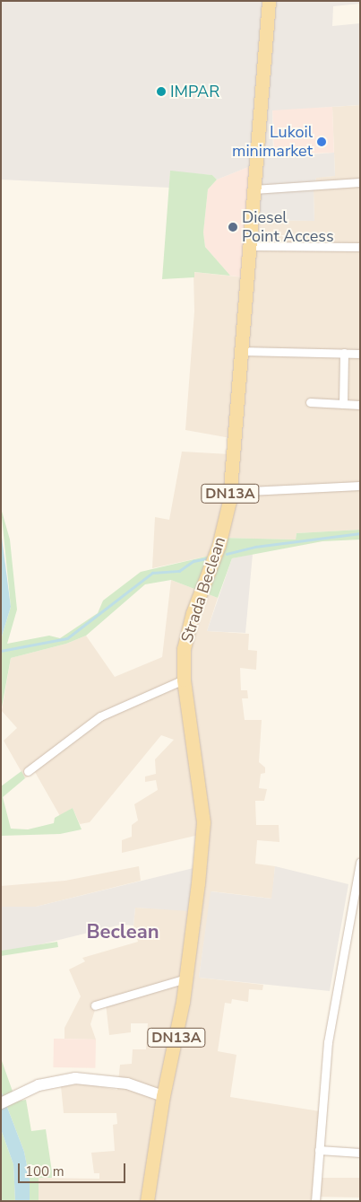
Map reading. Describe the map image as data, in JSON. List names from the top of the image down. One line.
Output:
{"streets":{"main road":["DN13A","Strada Beclean"]},"districts":["Beclean"],"places":["IMPAR","Lukoil minimarket","Diesel Point Access"],"scale_bar":"100 m"}
